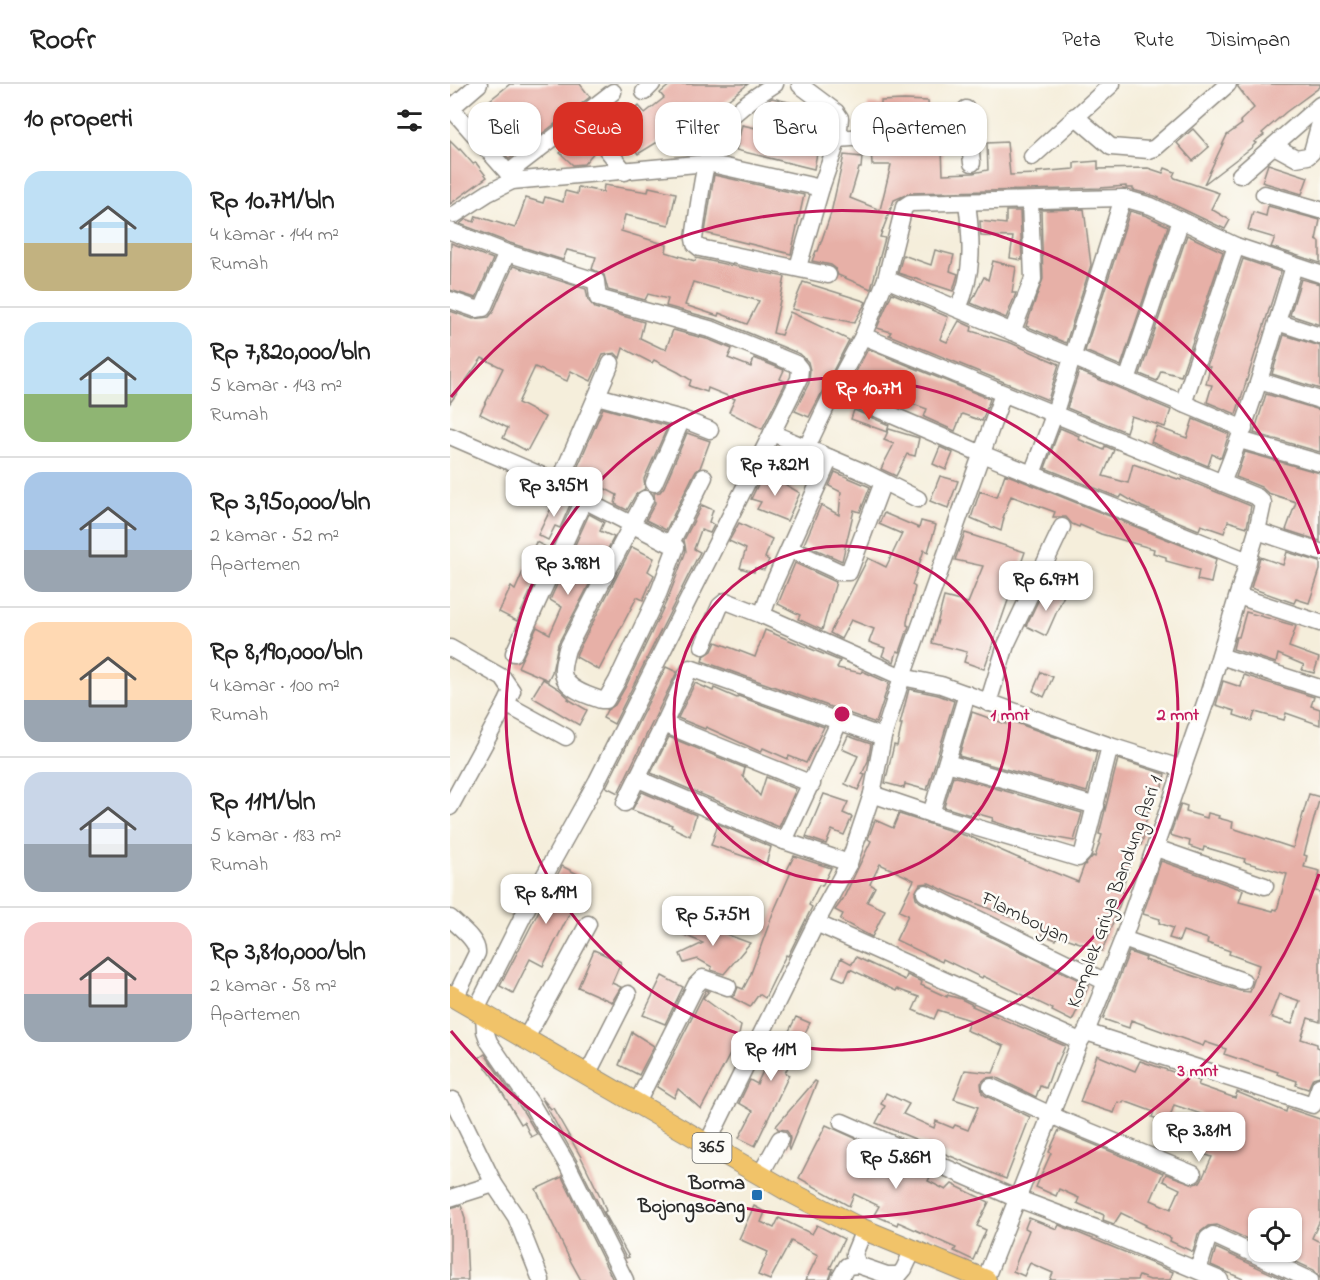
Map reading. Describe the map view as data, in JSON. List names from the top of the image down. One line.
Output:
{"streets":{"main road":["365"],"street":["Komplek Griya Bandung Asri 1","Flamboyan"]},"crossings":[["Komplek Griya Bandung Asri 1","Flamboyan"],["Komplek Griya Bandung Asri 1","365"]],"places":{"transit":["Borma Bojongsoang"]},"page":{"header":"Roofr","nav":["Peta","Rute","Disimpan"],"heading":"10 properti","chip":["Beli","Sewa","Filter","Baru","Apartemen"],"list":[{"name":"Rp 10.7M/bln","note":"4 kamar · 144 m² · Rumah"},{"name":"Rp 7,820,000/bln","note":"5 kamar · 143 m² · Rumah"},{"name":"Rp 3,950,000/bln","note":"2 kamar · 52 m² · Apartemen"},{"name":"Rp 8,190,000/bln","note":"4 kamar · 100 m² · Rumah"},{"name":"Rp 11M/bln","note":"5 kamar · 183 m² · Rumah"},{"name":"Rp 3,810,000/bln","note":"2 kamar · 58 m² · Apartemen"}],"price":["Rp 10.7M","Rp 7.82M","Rp 3.95M","Rp 3.98M","Rp 6.97M","Rp 8.19M","Rp 5.75M","Rp 11M","Rp 3.81M","Rp 5.86M"]},"rings":["1 mnt","2 mnt","3 mnt"]}
